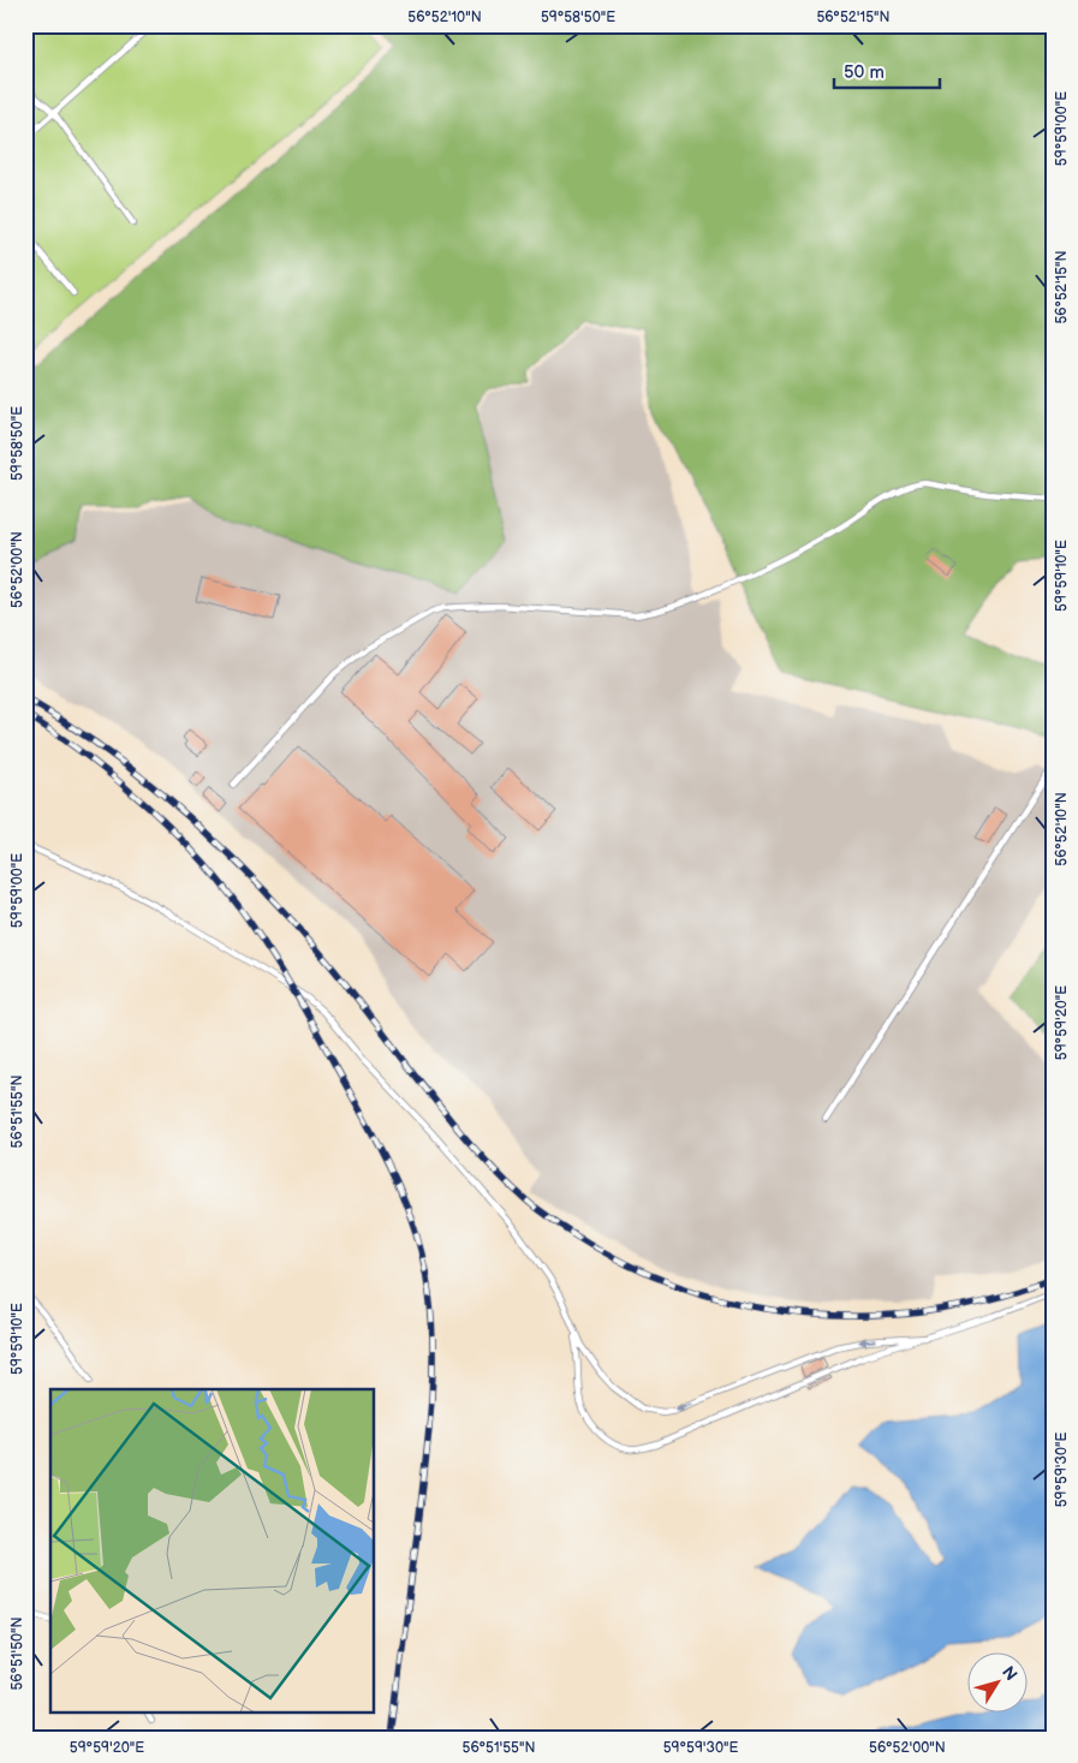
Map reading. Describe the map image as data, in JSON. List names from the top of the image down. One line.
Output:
{"scale_bar":"50 m","north":"top right","coordinates":["56°52'10\"N","59°58'50\"E","56°52'15\"N","59°59'00\"E","56°52'00\"N","59°59'10\"E","59°59'20\"E","56°51'55\"N","59°59'30\"E","56°51'50\"N"]}
